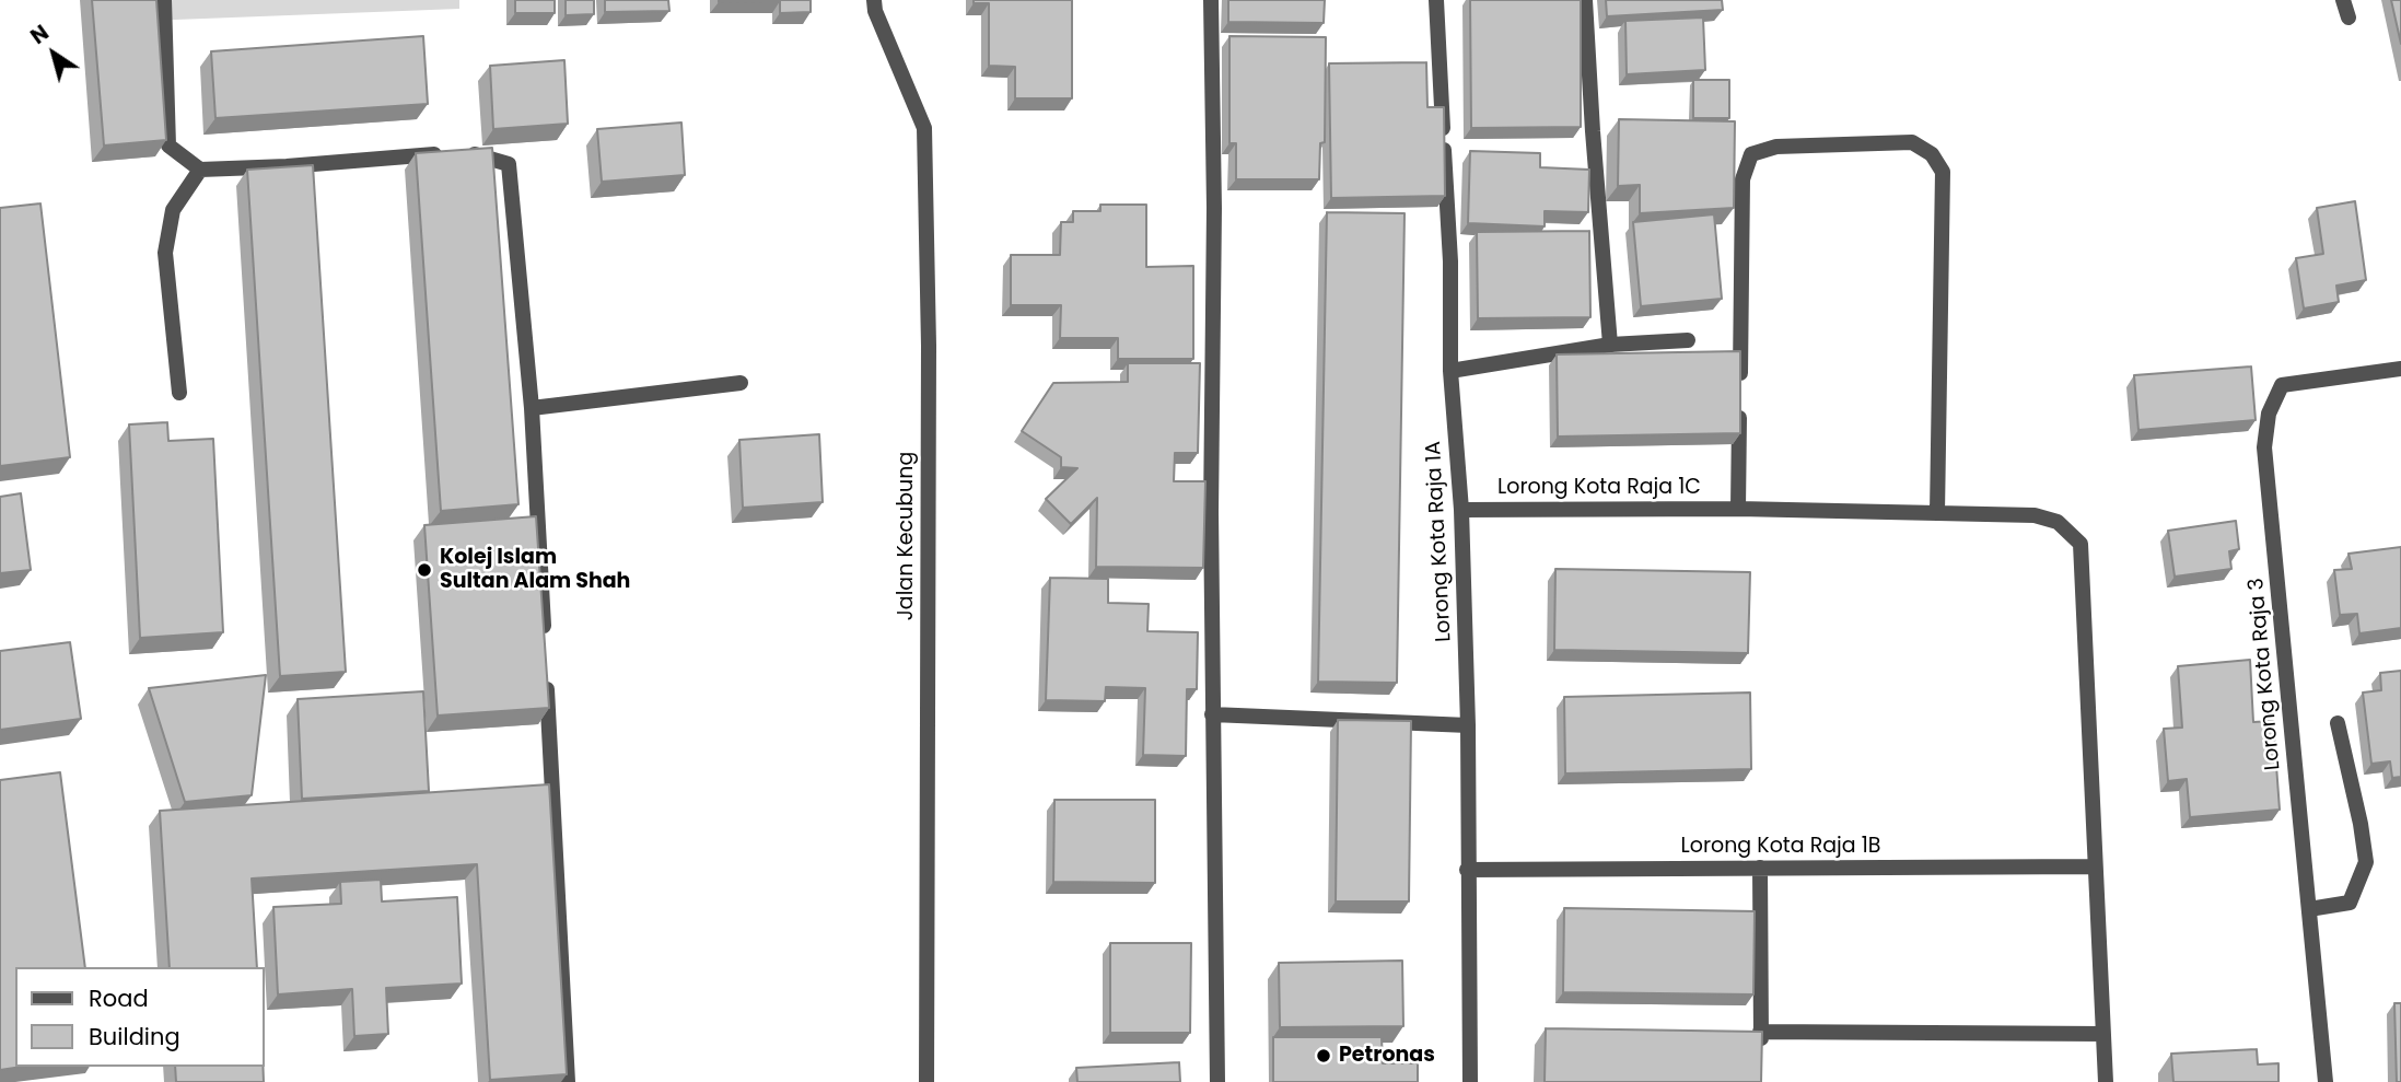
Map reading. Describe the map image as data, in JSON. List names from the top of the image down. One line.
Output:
{"streets":{"street":["Lorong Kota Raja 1C","Jalan Kecubung","Lorong Kota Raja 1A","Lorong Kota Raja 3","Lorong Kota Raja 1B"]},"crossings":[["Lorong Kota Raja 1C","Lorong Kota Raja 1A"],["Lorong Kota Raja 1C","Lorong Kota Raja 1B"],["Lorong Kota Raja 1A","Lorong Kota Raja 1B"]],"places":["Kolej Islam Sultan Alam Shah","Petronas"],"legend":["Road","Building"],"north":"top left"}
